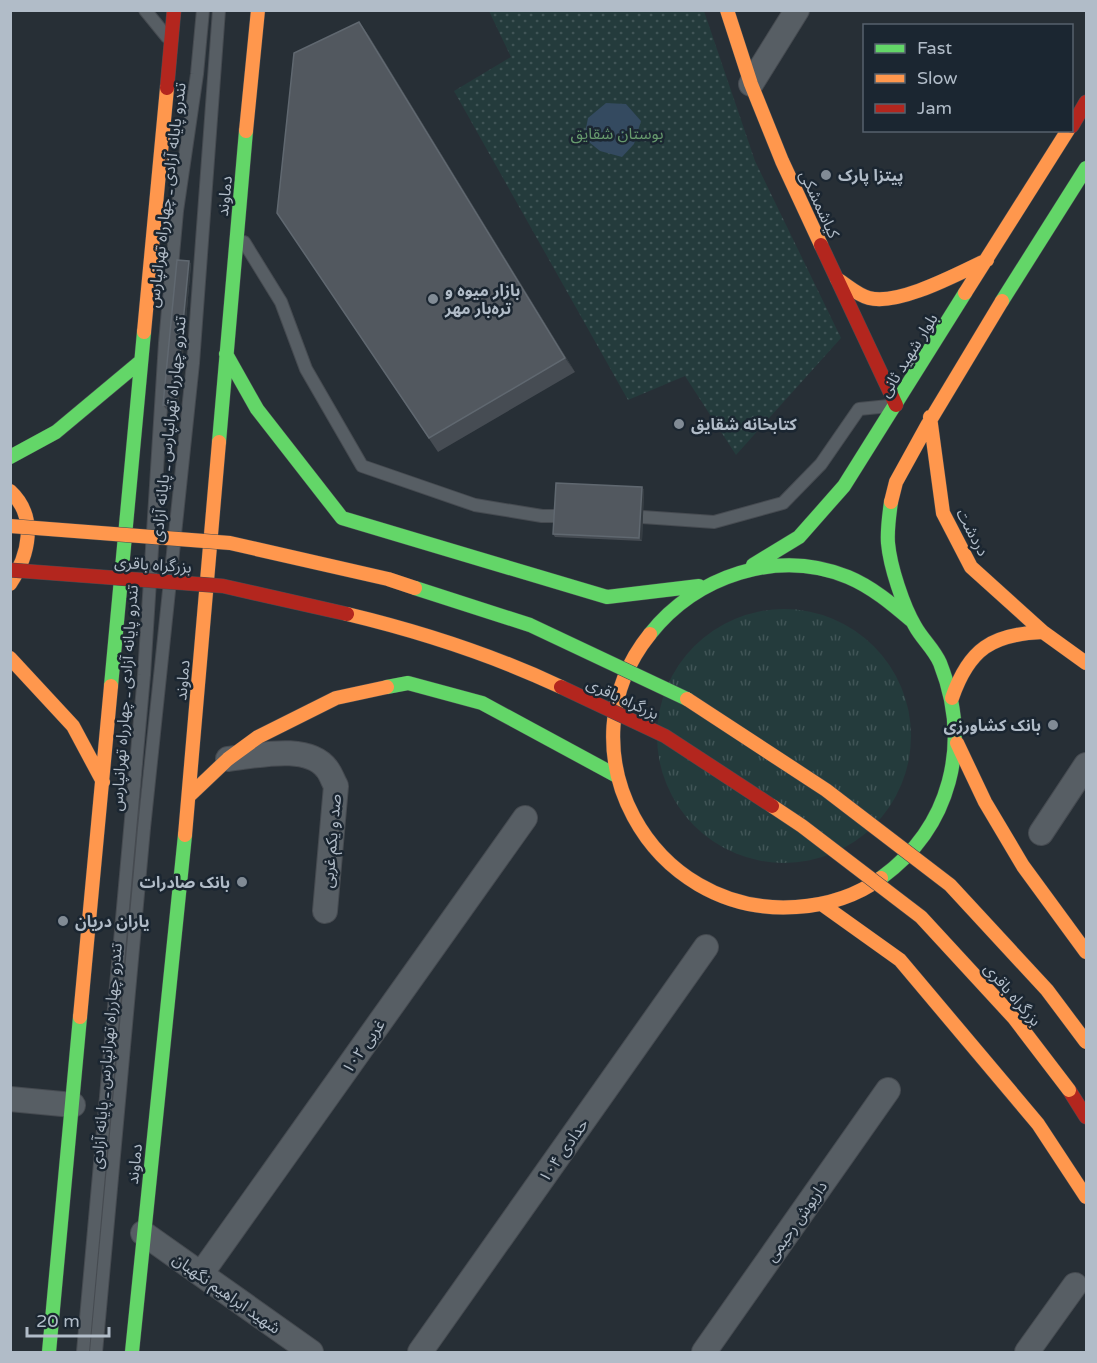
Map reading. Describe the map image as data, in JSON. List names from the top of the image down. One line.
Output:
{"streets":{"main road":["دماوند","کیاشمشکی","بلوار شهید ثانی","دردشت","بزرگراه باقری"],"street":["صد و یکم غربی","۱۰۲ غربی","حدادی ۱۰۴","داریوش رحیمی","شهید ابراهیم نگهبان"],"lane":["تندرو پایانه آزادی ـ چهارراه تهرانپارس","تندرو چهارراه تهرانپارس ـ پایانه آزادی"]},"crossings":[["دماوند","شهید ابراهیم نگهبان"],["کیاشمشکی","بلوار شهید ثانی"],["۱۰۲ غربی","شهید ابراهیم نگهبان"]],"parks":["بوستان شقایق"],"places":["پیتزا پارک","بازار میوه و تره‌بار مهر","کتابخانه شقایق","بانک کشاورزی","بانک صادرات","یاران دریان"],"legend":["Fast","Slow","Jam"],"scale_bar":"20 m"}
